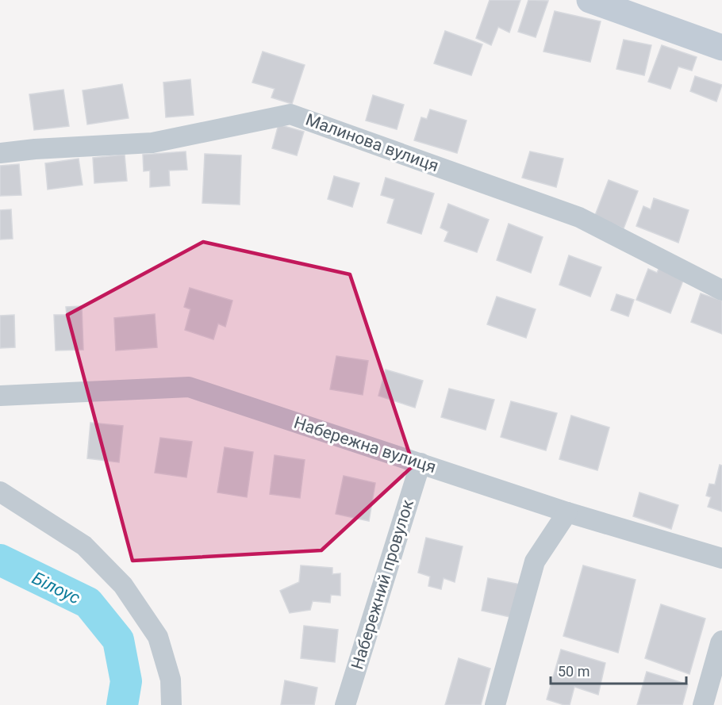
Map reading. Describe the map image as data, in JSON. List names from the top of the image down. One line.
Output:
{"streets":{"street":["Малинова вулиця","Набережна вулиця","Набережний провулок"]},"crossings":[["Набережна вулиця","Набережний провулок"]],"water":["Білоус"],"scale_bar":"50 m"}
